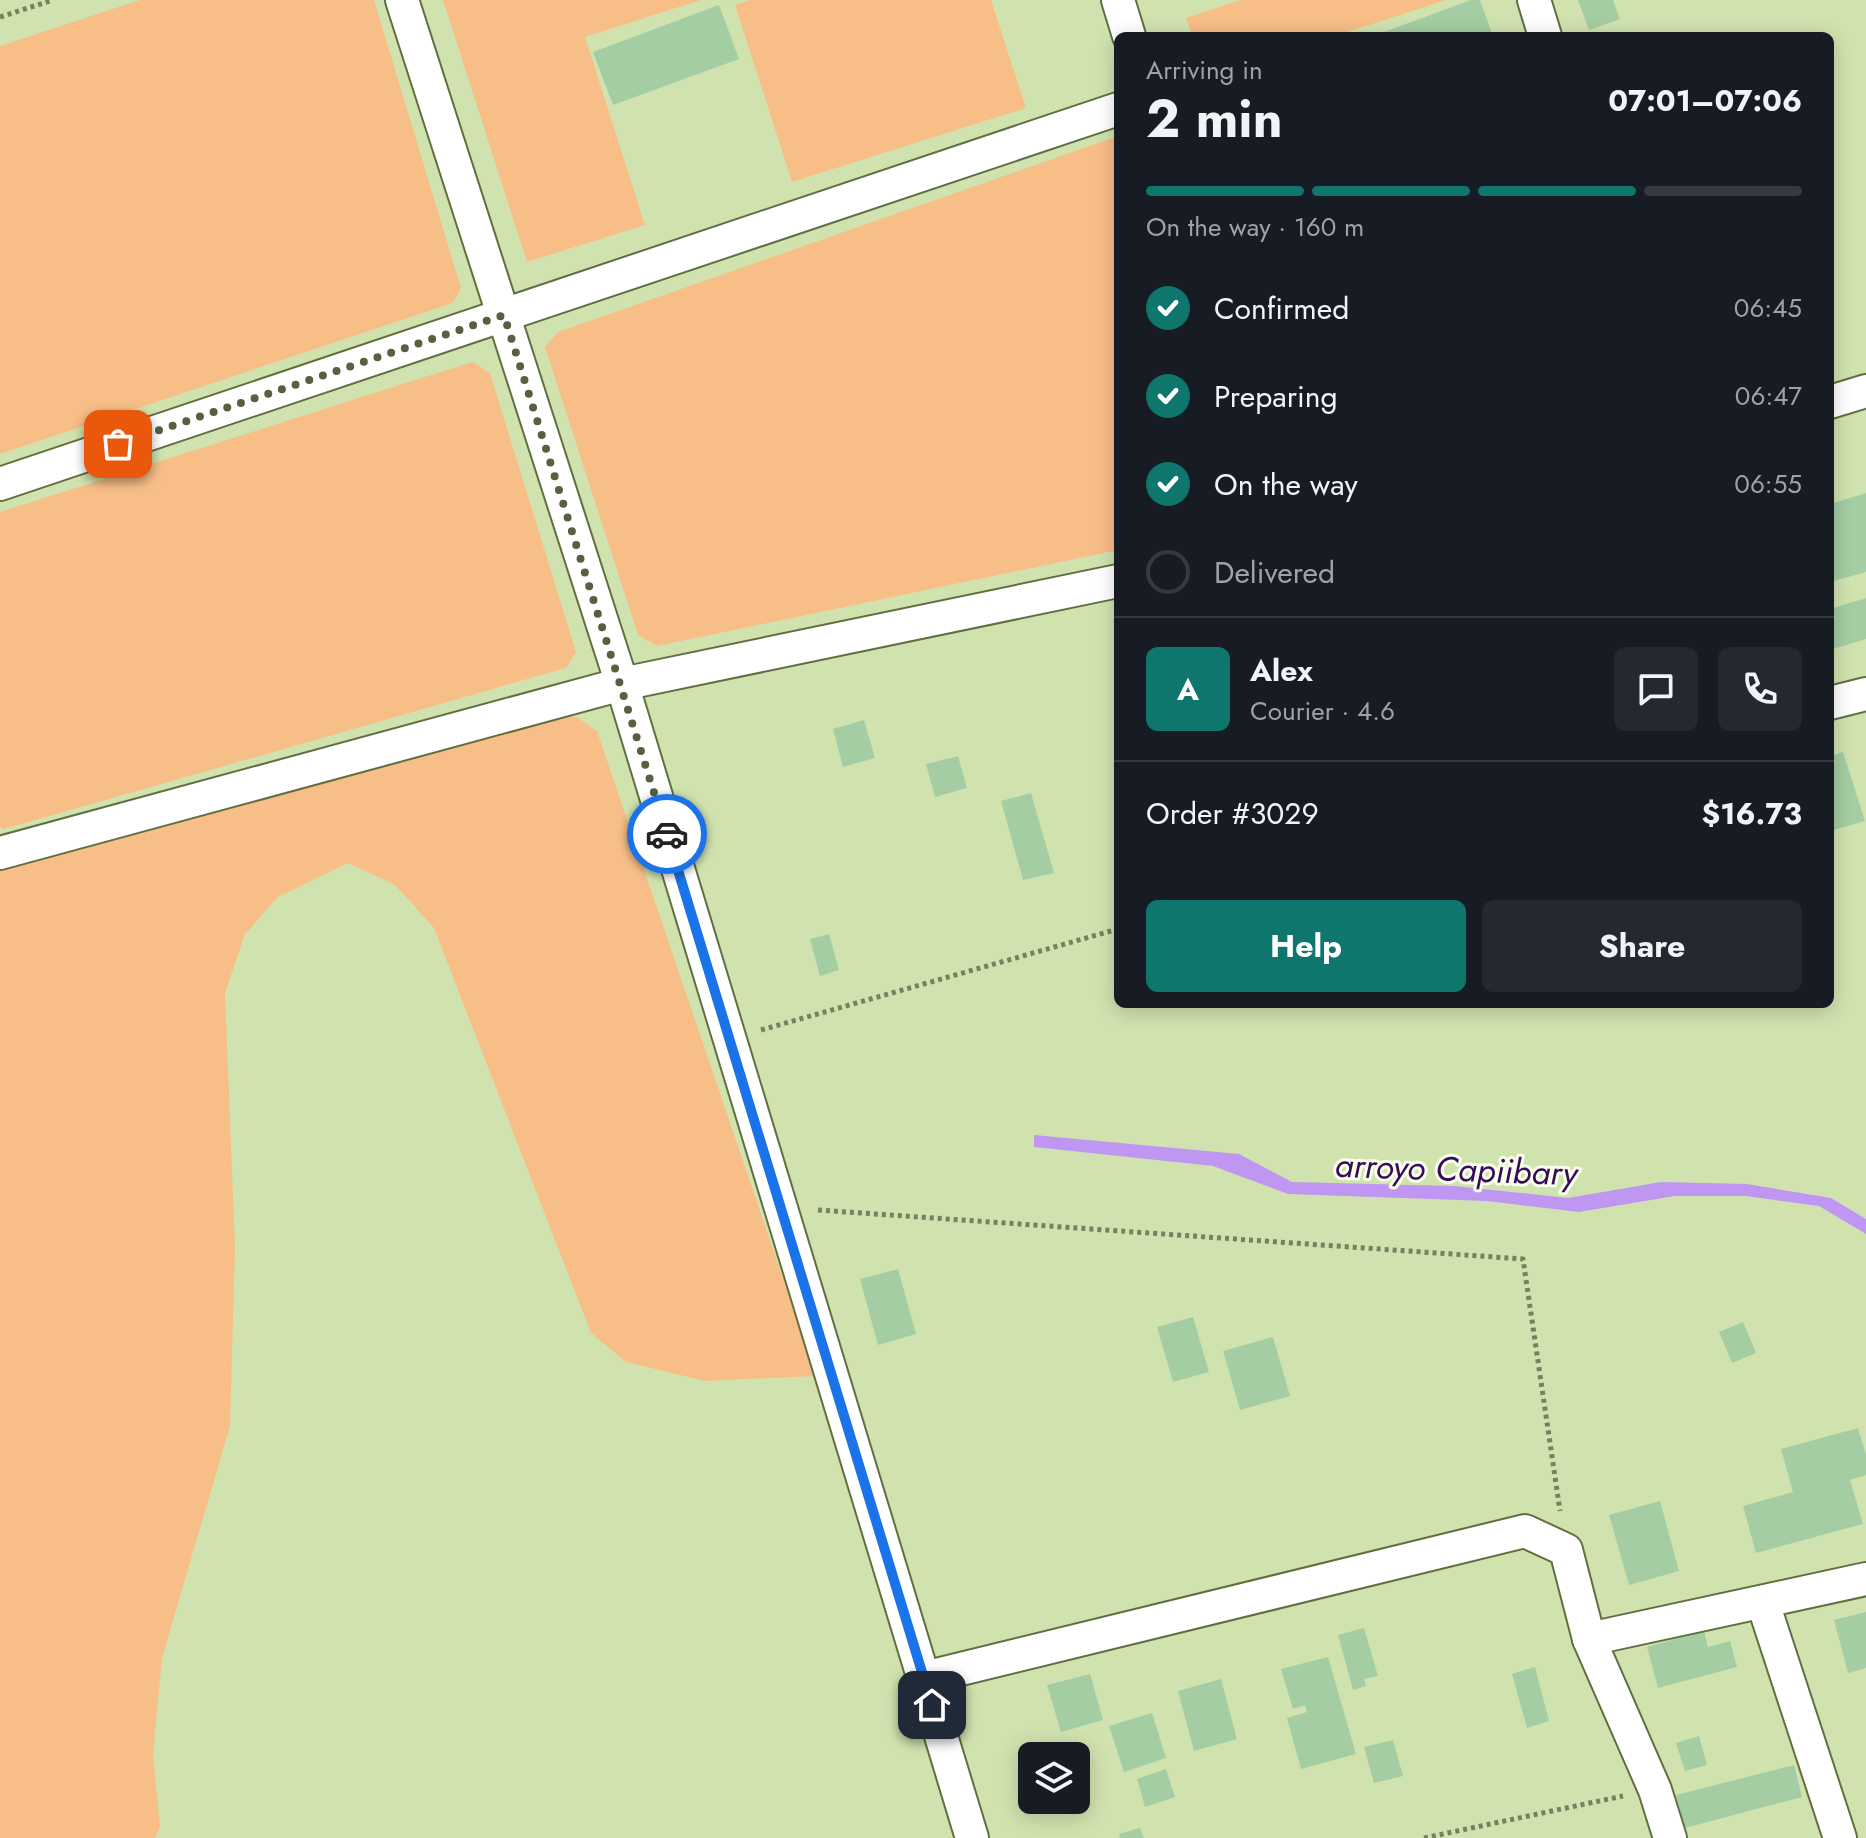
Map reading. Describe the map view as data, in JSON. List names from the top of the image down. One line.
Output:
{"water":["arroyo Capiibary"],"page":{"heading":["2 min","Arriving in","07:01–07:06"],"panel":["Alex","Courier · 4.6","Order #3029","$16.73"],"bar":"On the way · 160 m","list":[["Confirmed","06:45"],["Preparing","06:47"],["On the way","06:55"],"Delivered"],"round":"A","buttons":["Help","Share"]}}
